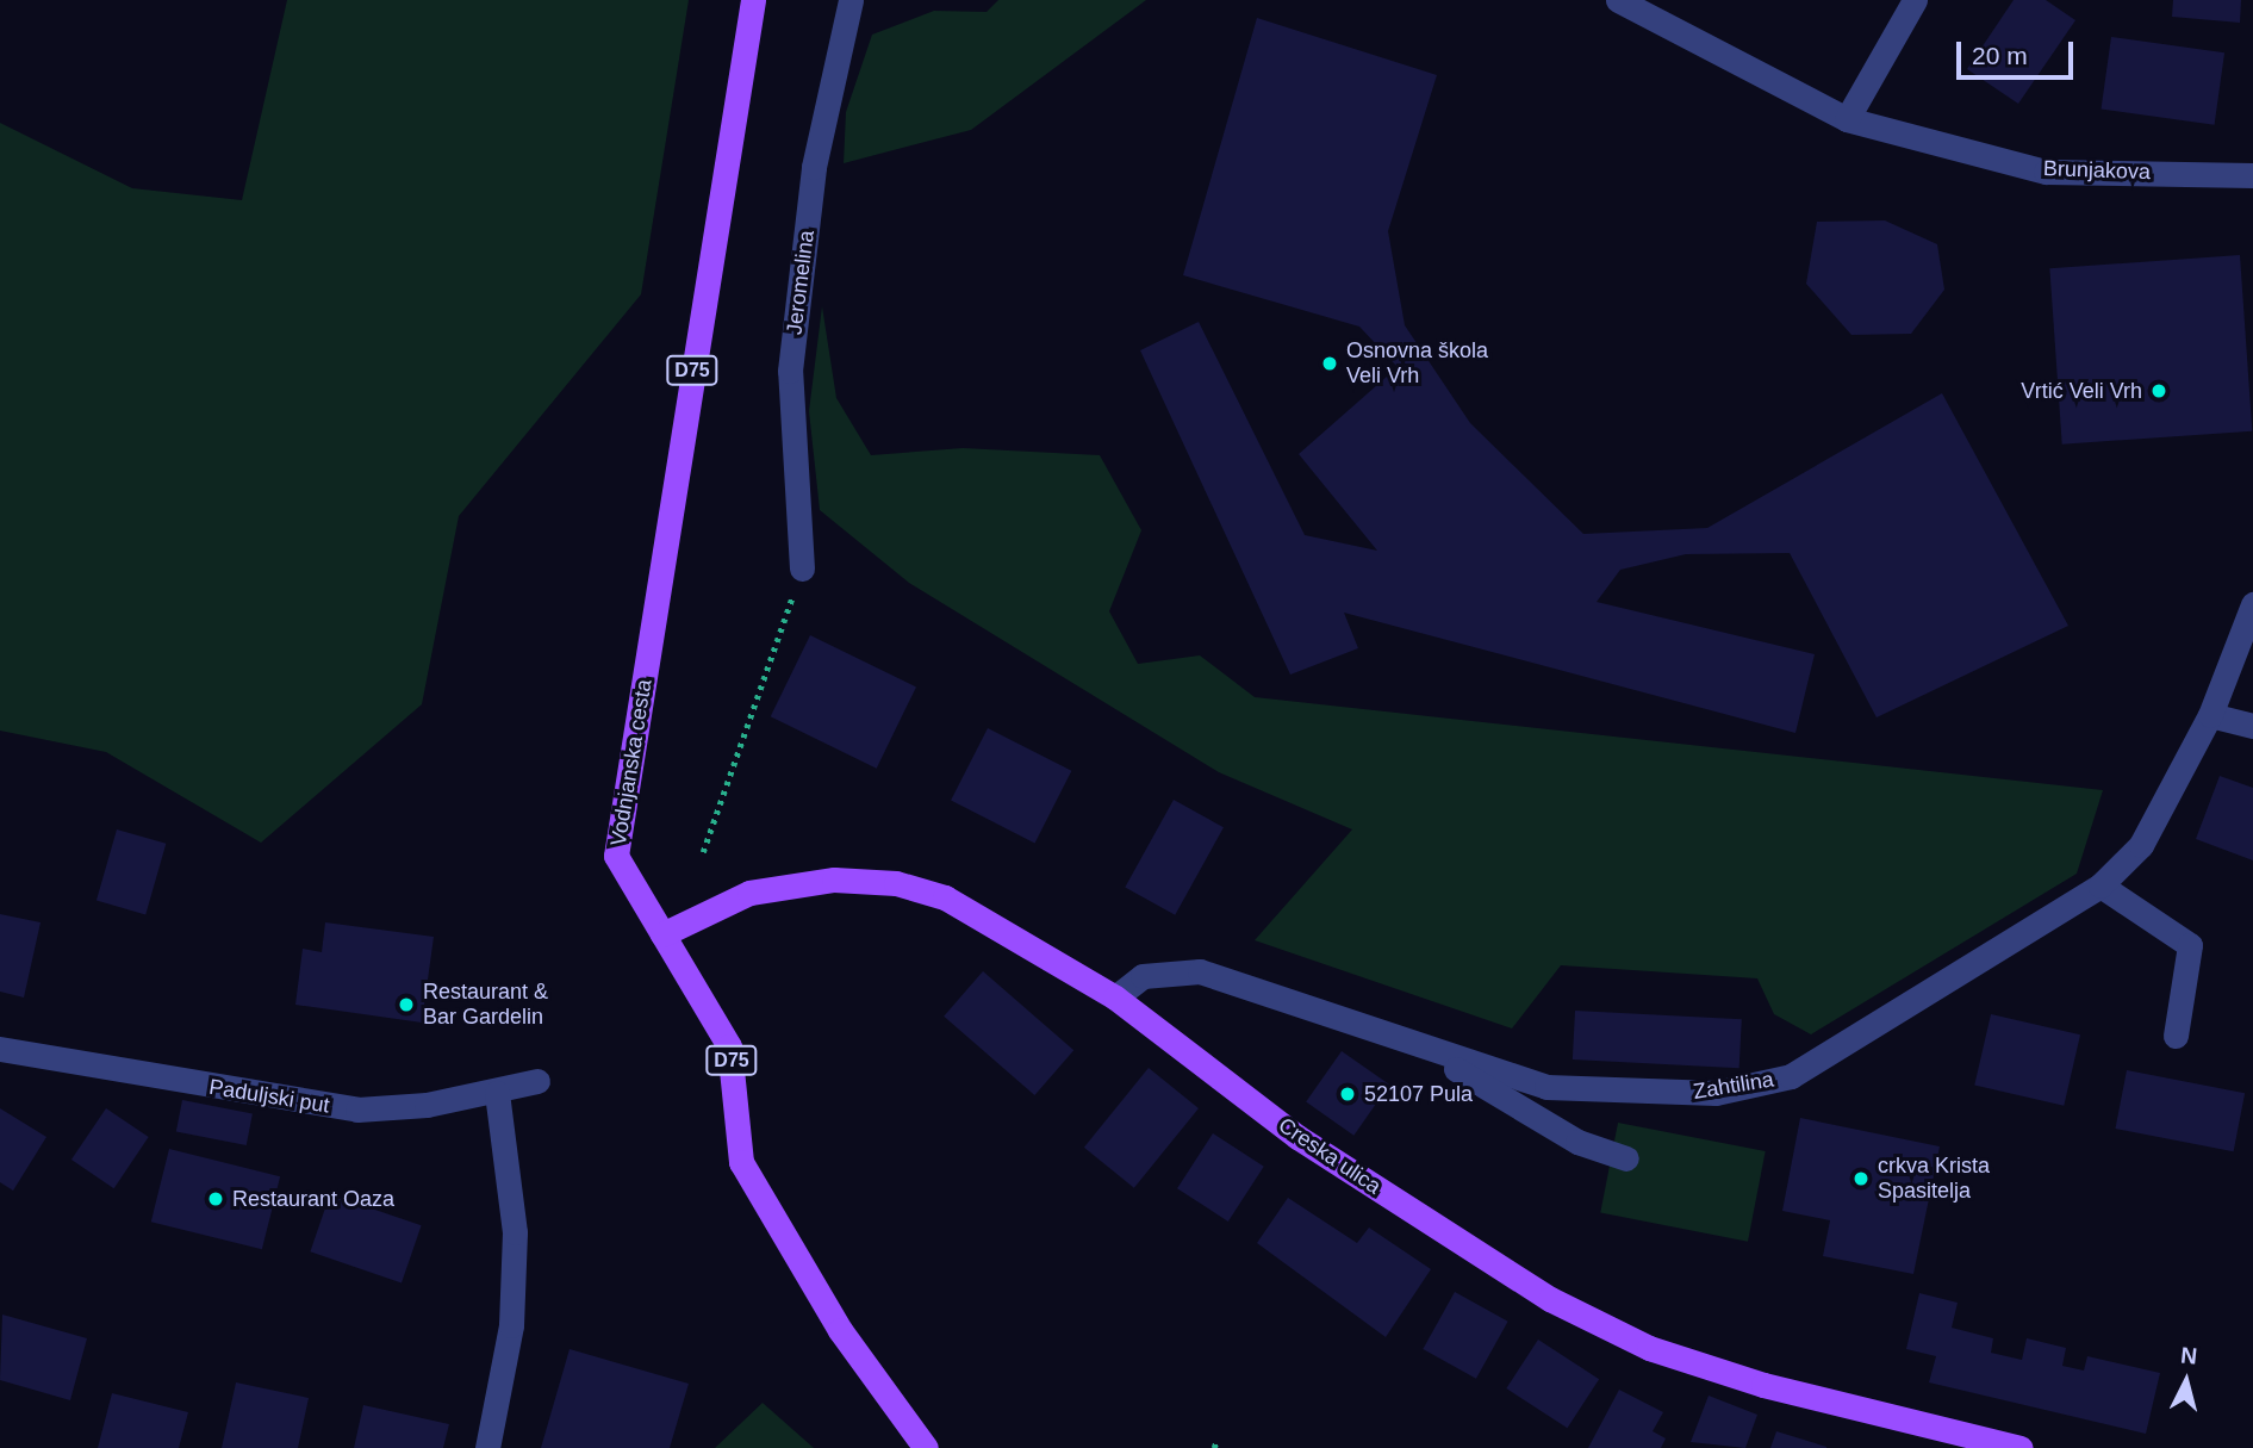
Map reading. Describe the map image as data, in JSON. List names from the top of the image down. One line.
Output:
{"streets":{"main road":["D75","Vodnjanska cesta","Creska ulica"],"street":["Brunjakova","Jeromelina","Zahtilina","Paduljski put"]},"crossings":[["Vodnjanska cesta","Creska ulica"],["Zahtilina","Creska ulica"]],"places":["Osnovna škola Veli Vrh","Vrtić Veli Vrh","Restaurant & Bar Gardelin","52107 Pula","crkva Krista Spasitelja","Restaurant Oaza"],"scale_bar":"20 m","north":"top"}
